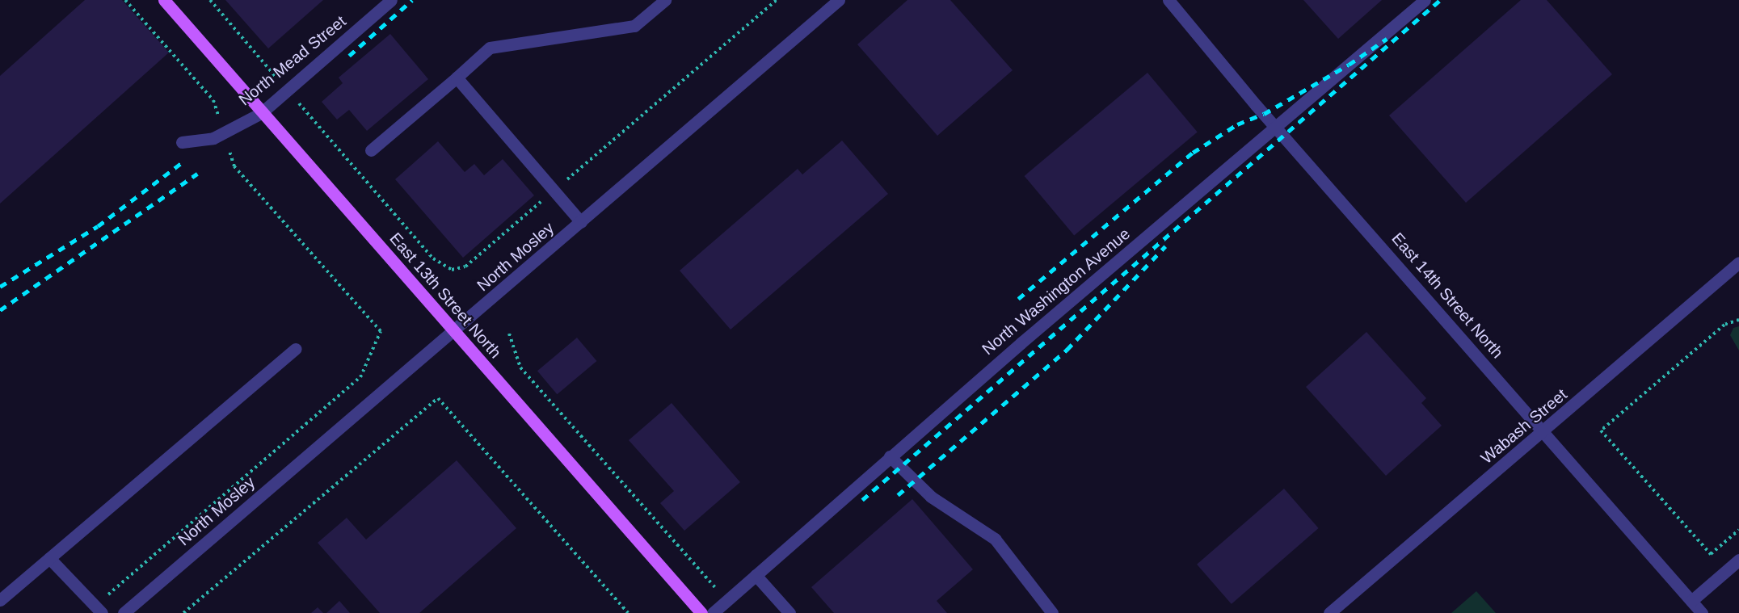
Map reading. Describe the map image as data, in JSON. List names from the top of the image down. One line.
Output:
{"streets":{"main road":["East 13th Street North"],"street":["North Mead Street","North Mosley","North Washington Avenue","East 14th Street North","Wabash Street"]},"crossings":[["North Mead Street","East 13th Street North"],["North Mosley","East 13th Street North"],["North Washington Avenue","East 14th Street North"],["East 14th Street North","Wabash Street"]]}
